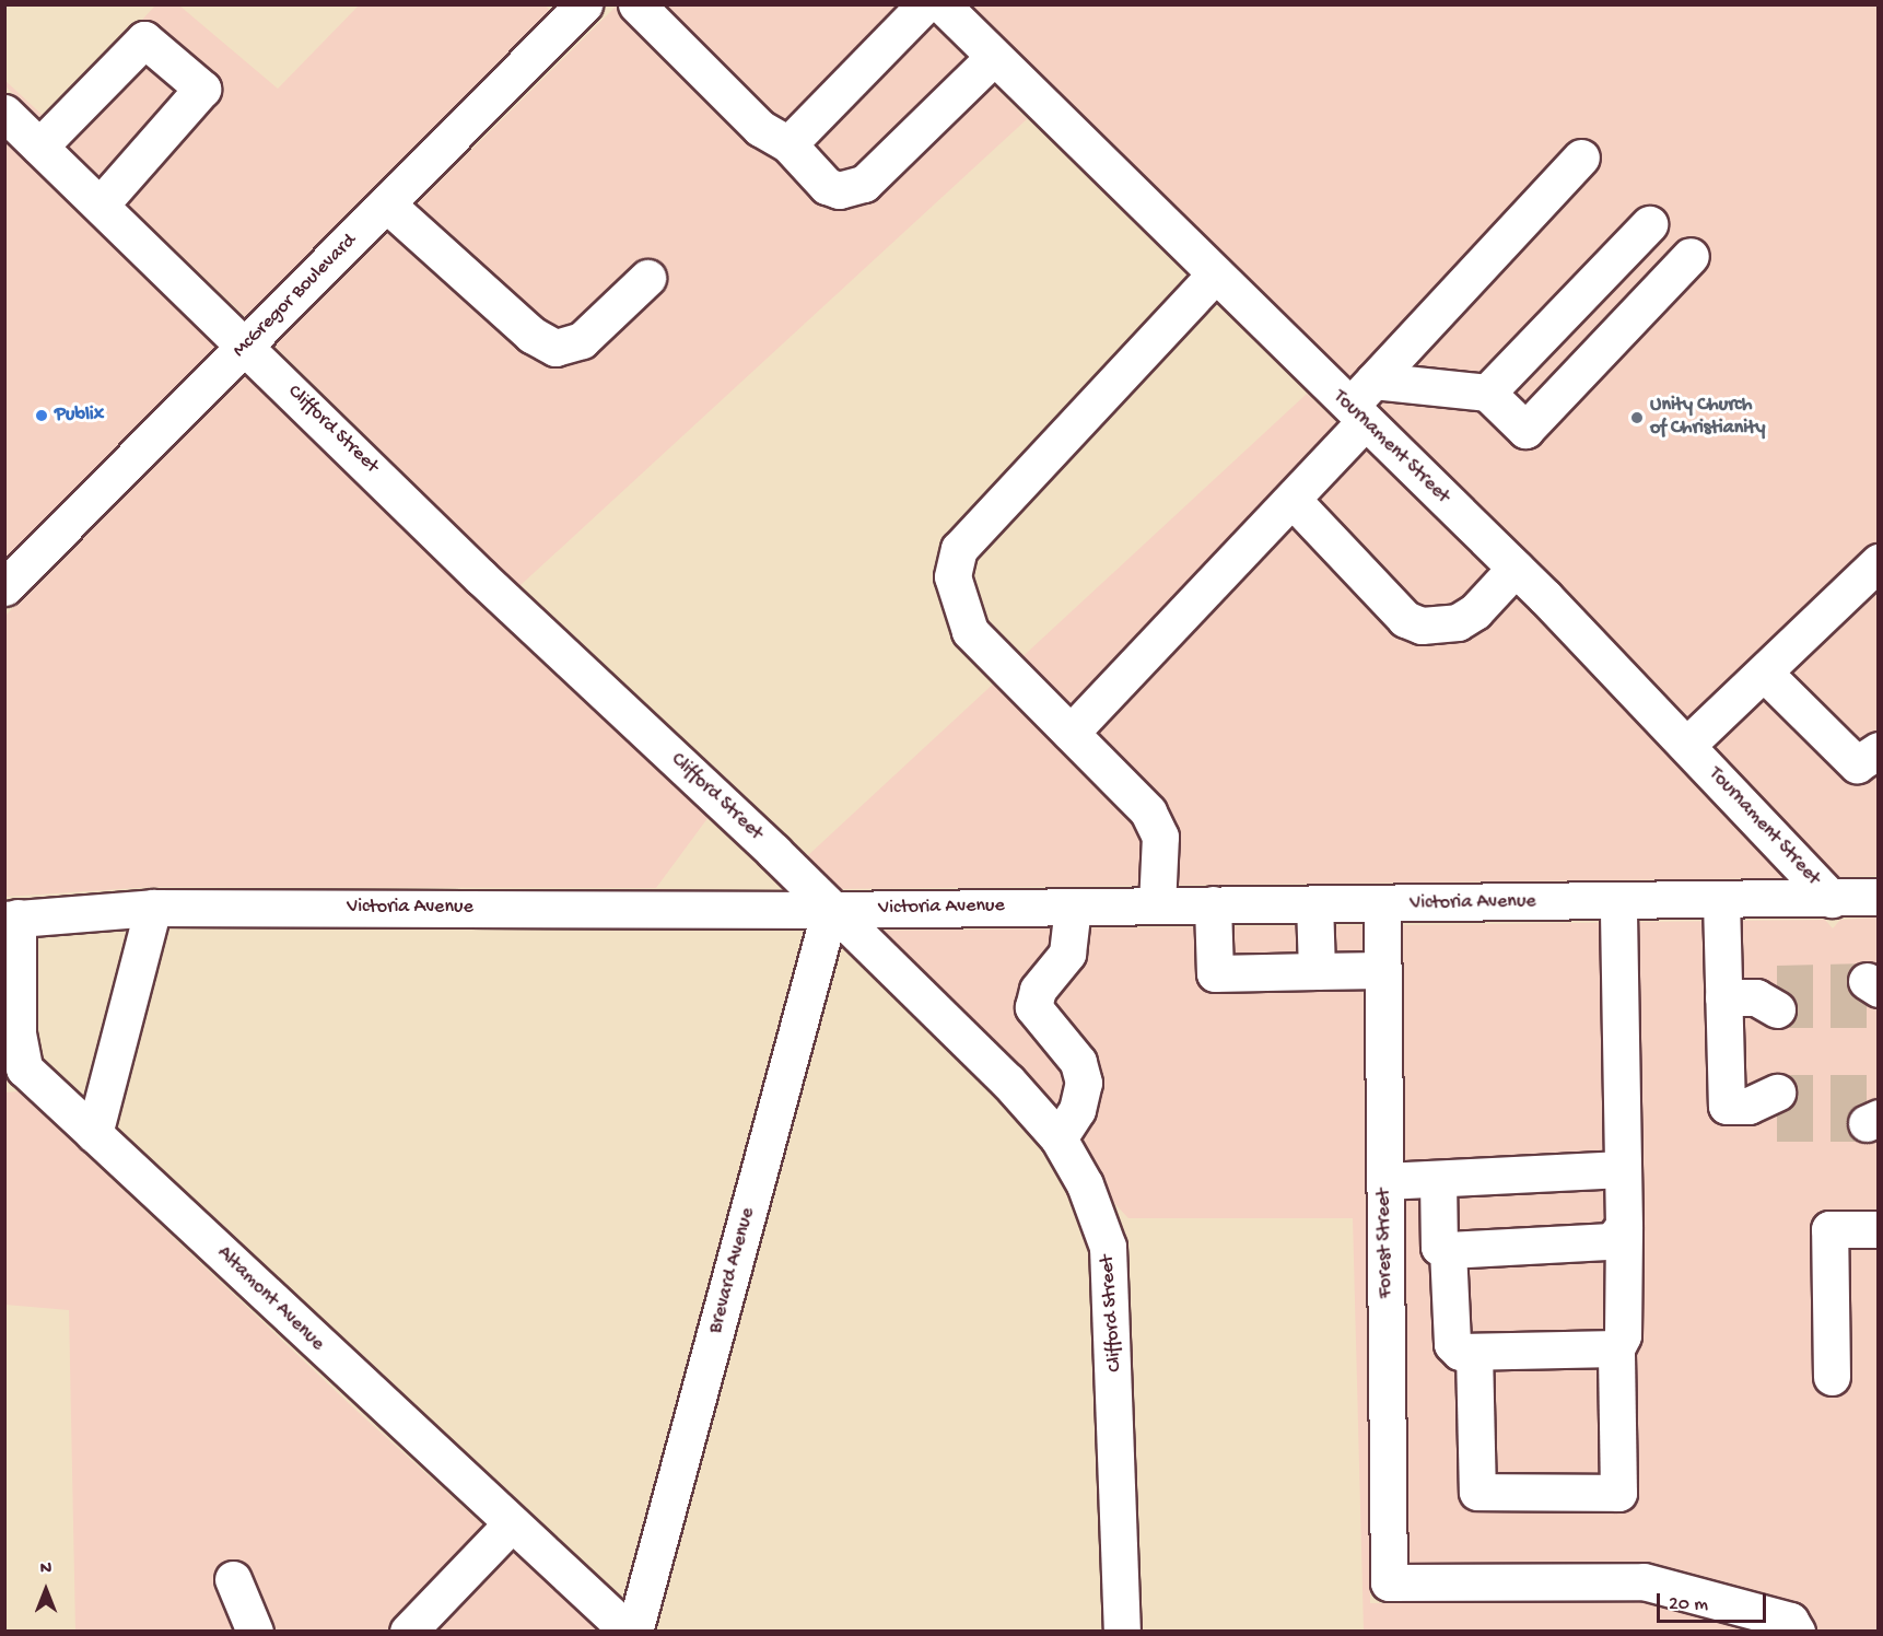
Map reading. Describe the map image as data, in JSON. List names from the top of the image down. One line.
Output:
{"streets":{"street":["McGregor Boulevard","Clifford Street","Tournament Street","Victoria Avenue","Forest Street","Brevard Avenue","Altamont Avenue"]},"crossings":[["McGregor Boulevard","Clifford Street"],["Clifford Street","Victoria Avenue"],["Clifford Street","Brevard Avenue"],["Tournament Street","Victoria Avenue"],["Victoria Avenue","Forest Street"],["Victoria Avenue","Brevard Avenue"],["Victoria Avenue","Altamont Avenue"]],"places":["Publix","Unity Church of Christianity"],"scale_bar":"20 m","north":"top"}
